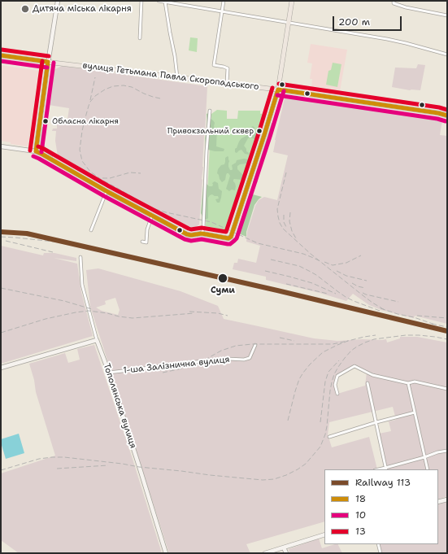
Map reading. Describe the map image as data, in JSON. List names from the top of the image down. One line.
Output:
{"streets":{"main road":["вулиця Гетьмана Павла Скоропадського","Тополянська вулиця"],"street":["1-ша Залізнична вулиця"]},"crossings":[["1-ша Залізнична вулиця","Тополянська вулиця"]],"places":["Дитяча міська лікарня","Обласна лікарня","Привокзальний сквер","Суми"],"lines":["transit line 13","transit line 18","transit line 10","rail line 113"],"legend":["Railway 113","18","10","13"],"scale_bar":"200 m"}
